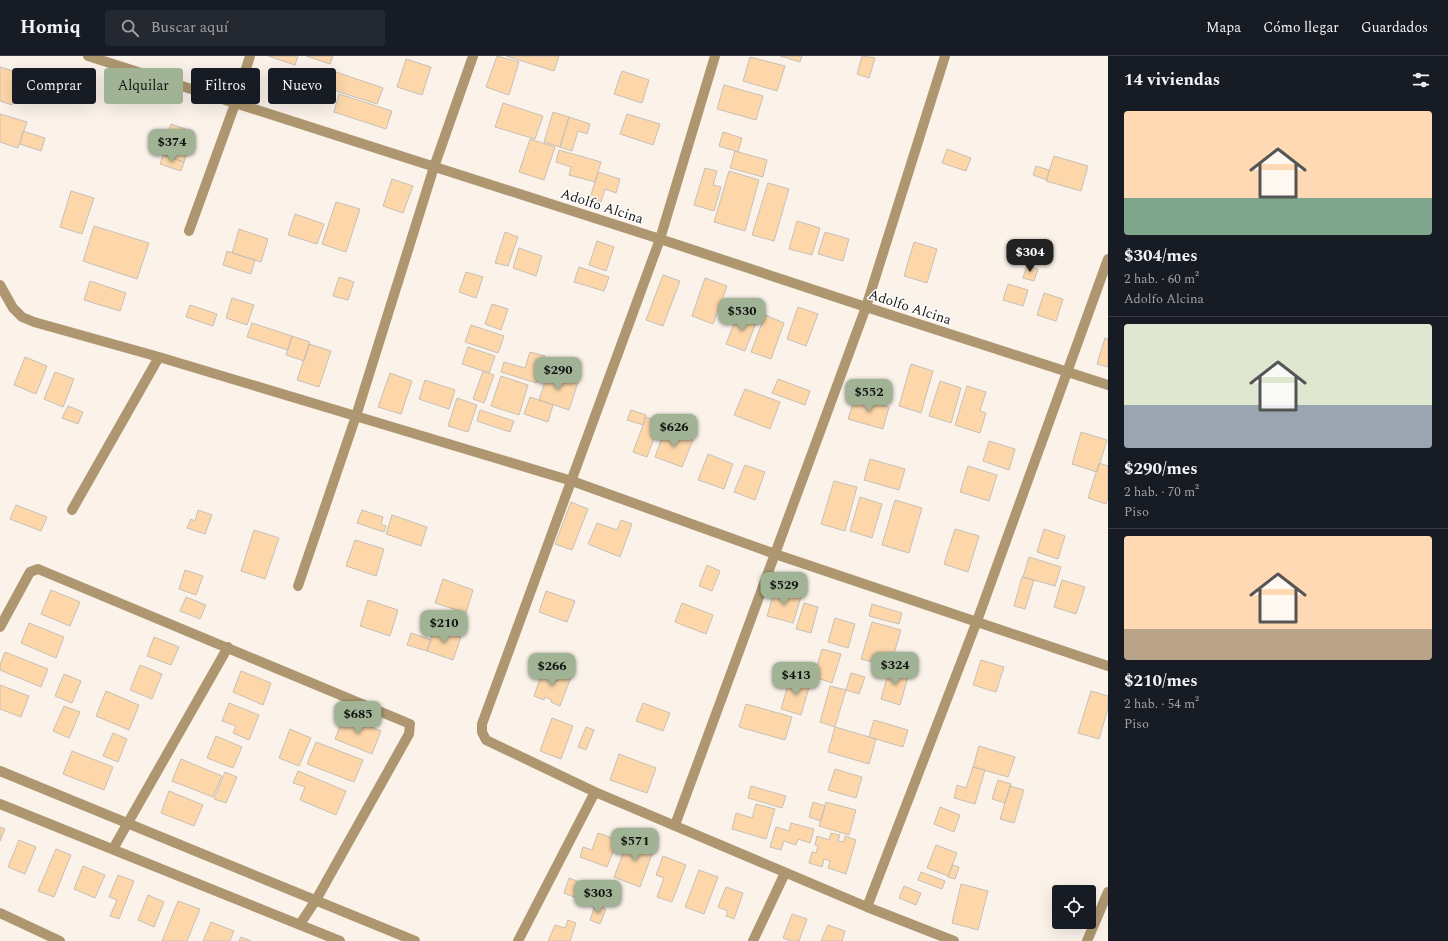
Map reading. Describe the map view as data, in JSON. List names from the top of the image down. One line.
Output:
{"streets":{"street":["Adolfo Alcina"]},"page":{"header":"Homiq","search":"Buscar aquí","nav":["Mapa","Cómo llegar","Guardados"],"heading":"14 viviendas","chip":["Comprar","Alquilar","Filtros","Nuevo"],"list":[{"name":"$304/mes","note":"2 hab. · 60 m² · Adolfo Alcina"},{"name":"$290/mes","note":"2 hab. · 70 m² · Piso"},{"name":"$210/mes","note":"2 hab. · 54 m² · Piso"}],"price":["$374","$304","$530","$290","$552","$626","$529","$210","$324","$266","$413","$685","$571","$303"]}}
